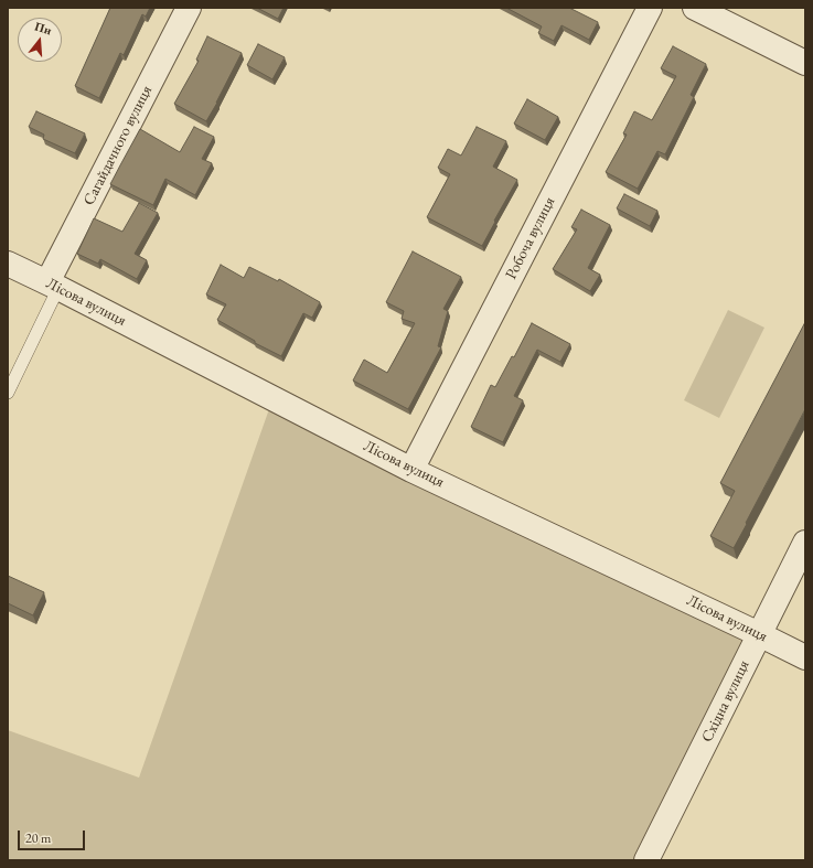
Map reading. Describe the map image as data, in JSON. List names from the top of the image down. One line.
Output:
{"streets":{"street":["Сагайдачного вулиця","Робоча вулиця","Лісова вулиця","Східна вулиця"]},"crossings":[["Сагайдачного вулиця","Лісова вулиця"],["Робоча вулиця","Лісова вулиця"],["Лісова вулиця","Східна вулиця"]],"scale_bar":"20 m","north":"top"}
